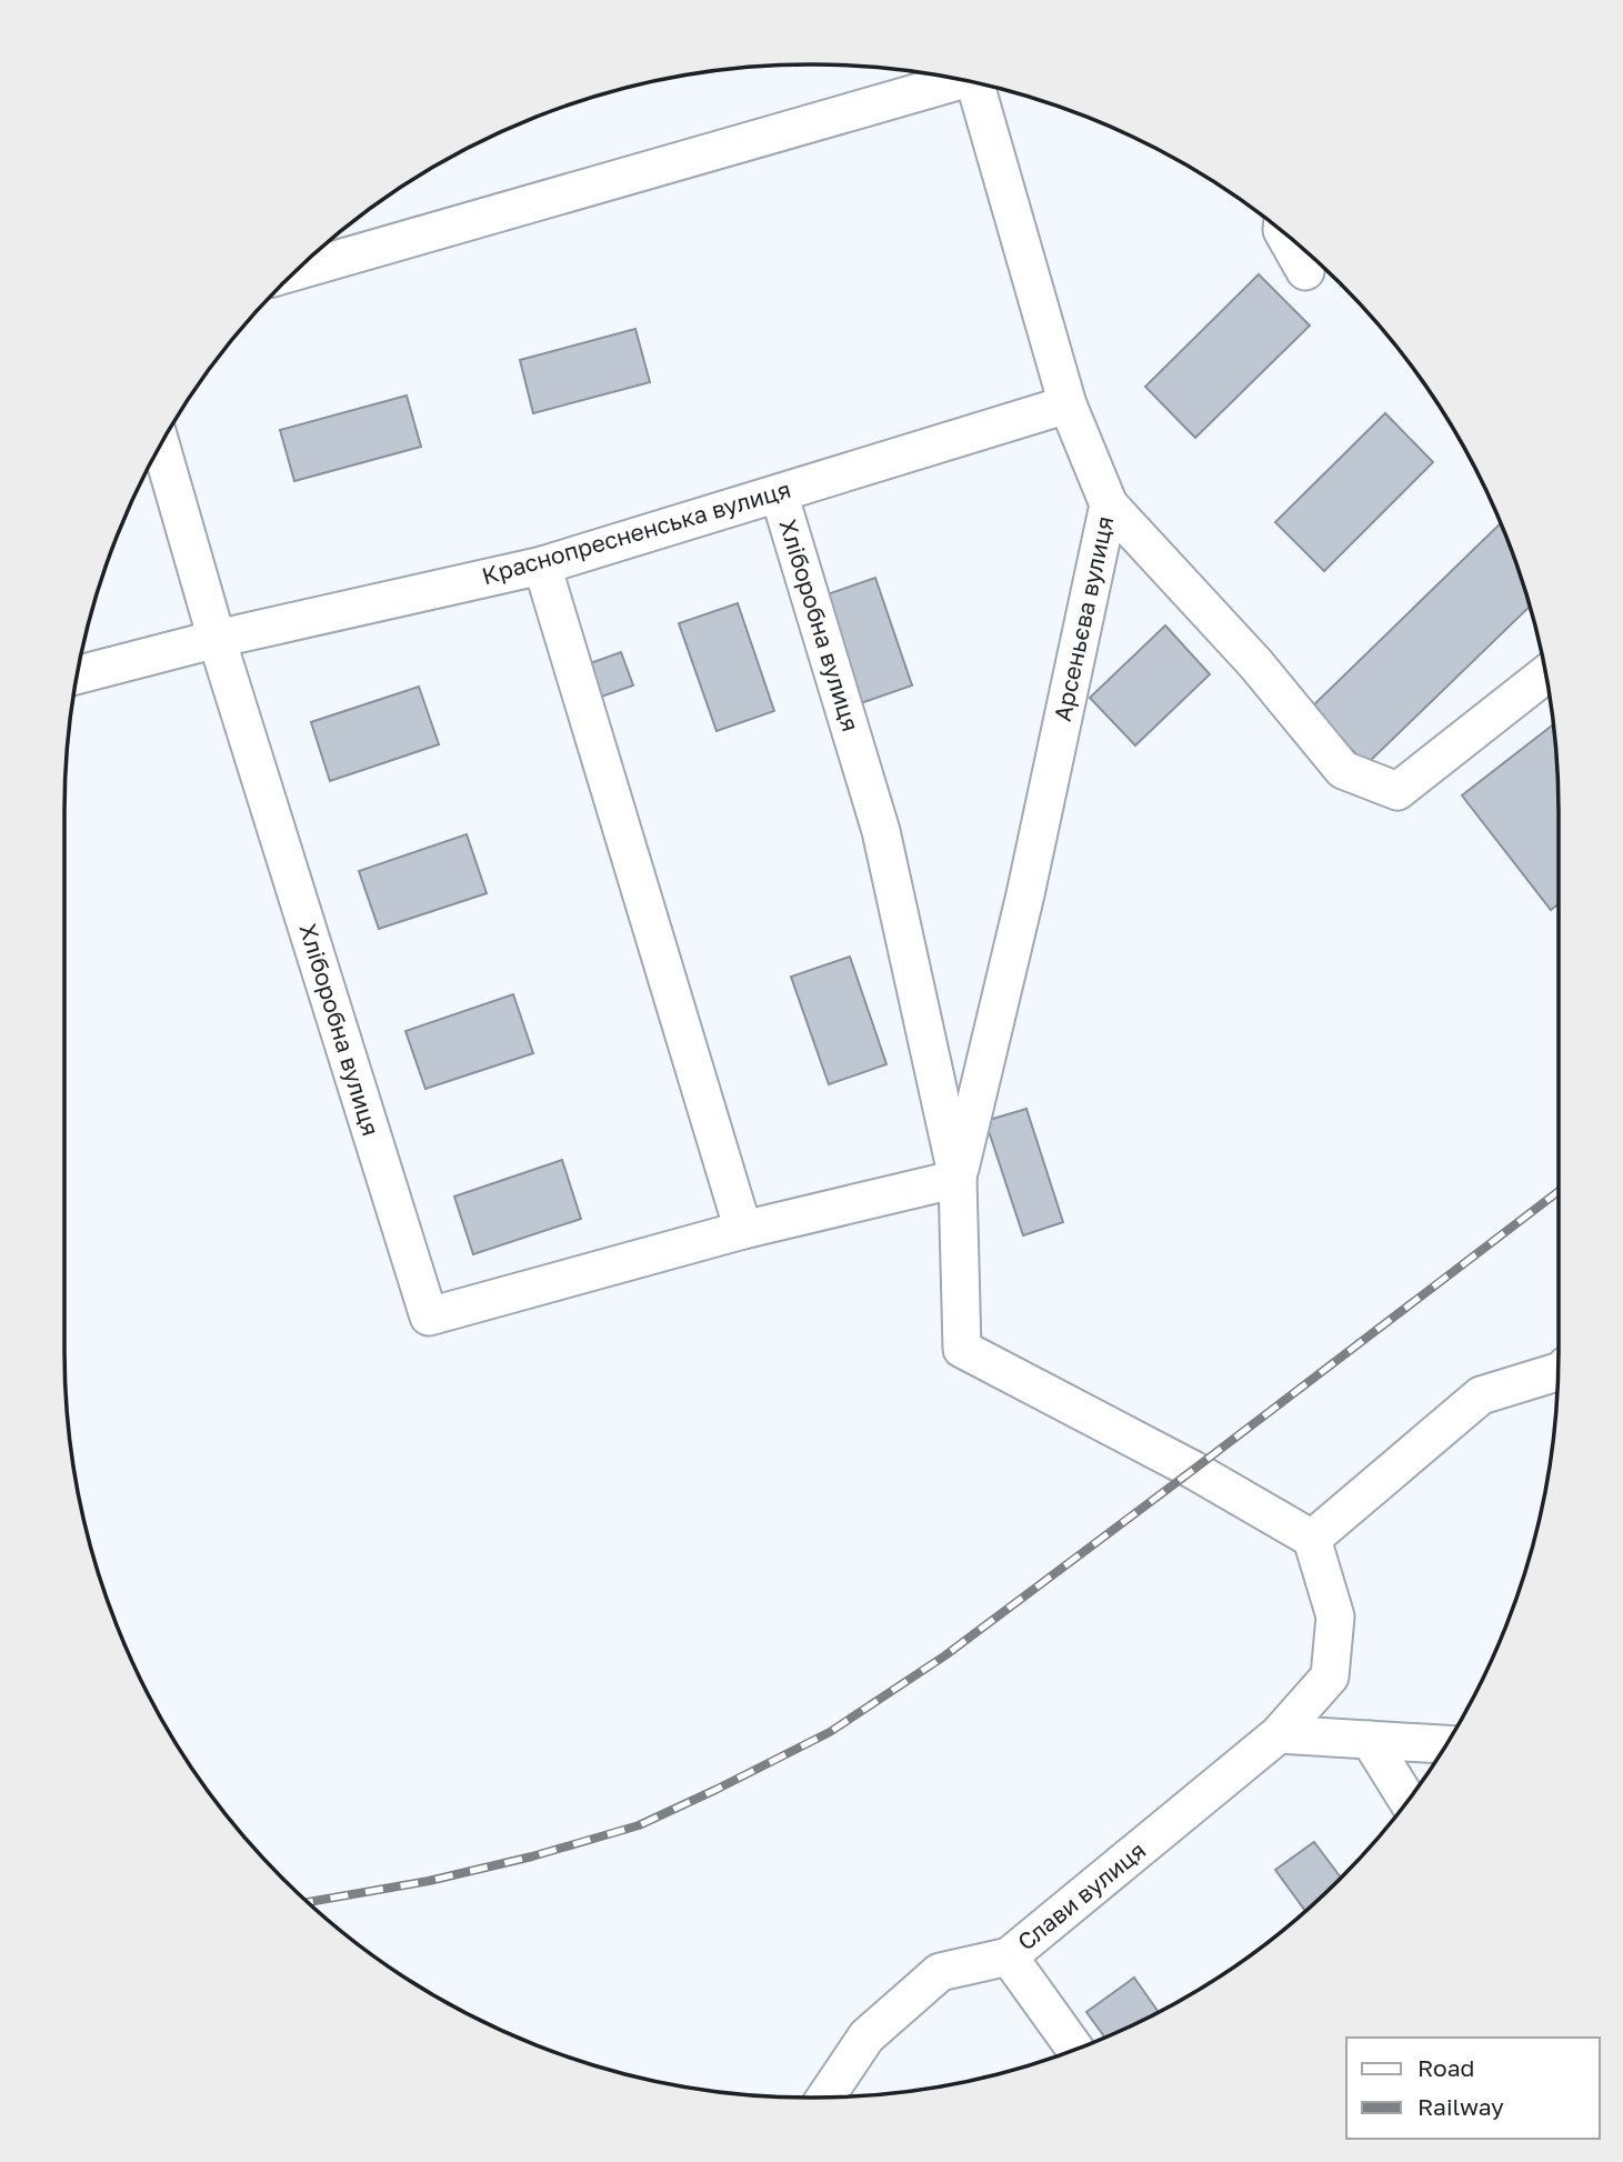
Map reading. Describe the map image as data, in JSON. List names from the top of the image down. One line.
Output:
{"streets":{"street":["Краснопресненська вулиця","Арсеньєва вулиця","Хліборобна вулиця","Слави вулиця"]},"crossings":[["Краснопресненська вулиця","Арсеньєва вулиця"],["Краснопресненська вулиця","Хліборобна вулиця"],["Арсеньєва вулиця","Хліборобна вулиця"]],"legend":["Road","Railway"]}
